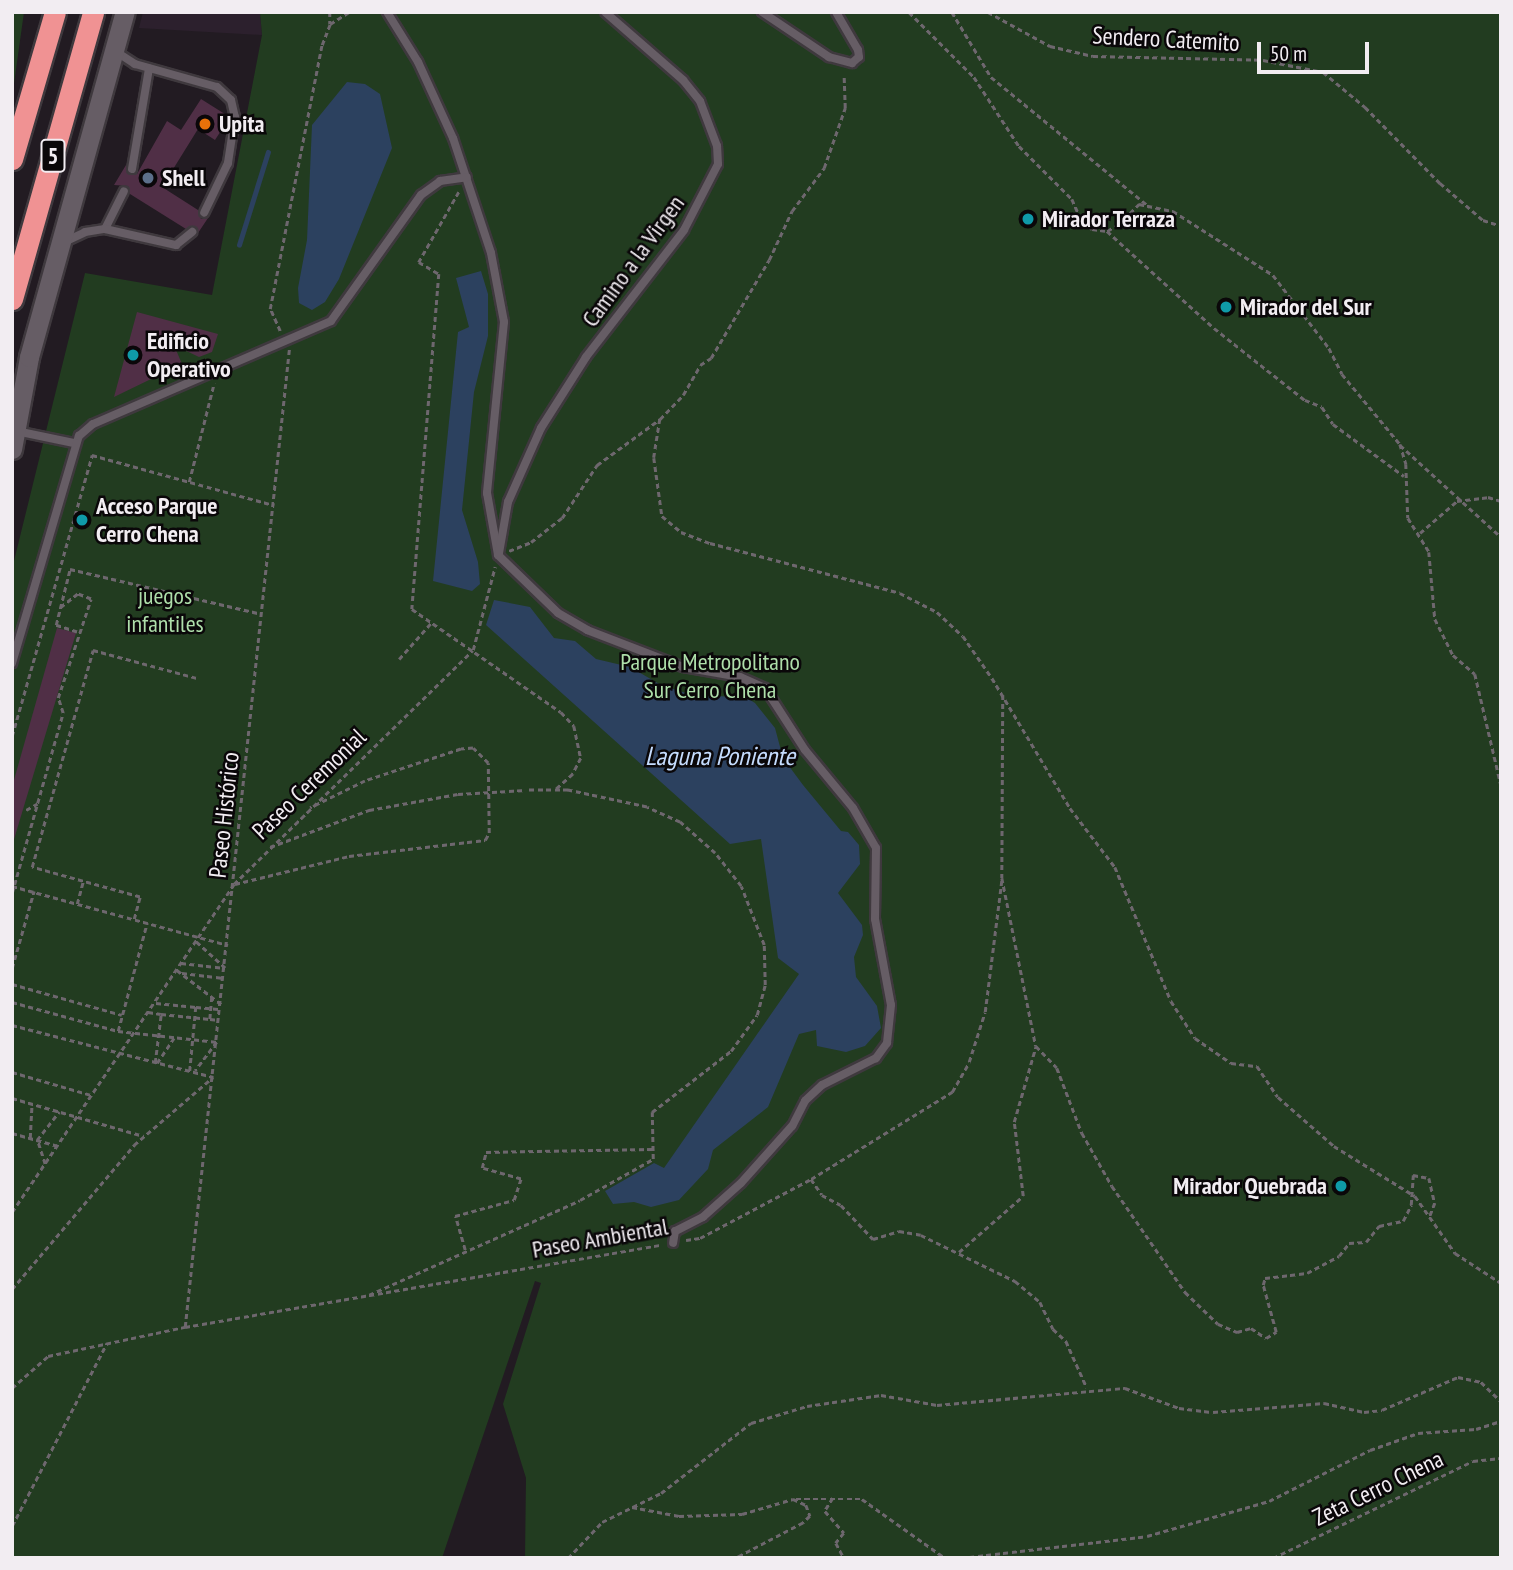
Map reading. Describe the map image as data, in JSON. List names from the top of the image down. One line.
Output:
{"streets":{"highway":["5"],"lane":["Camino a la Virgen"],"path":["Sendero Catemito","Paseo Ceremonial","Paseo Histórico","Paseo Ambiental","Zeta Cerro Chena"]},"crossings":[["Paseo Ceremonial","Paseo Histórico"],["Paseo Histórico","Paseo Ambiental"]],"water":["Laguna Poniente"],"parks":["juegos infantiles","Parque Metropolitano Sur Cerro Chena"],"places":["Upita","Shell","Mirador Terraza","Mirador del Sur","Edificio Operativo","Acceso Parque Cerro Chena","Mirador Quebrada"],"scale_bar":"50 m"}
